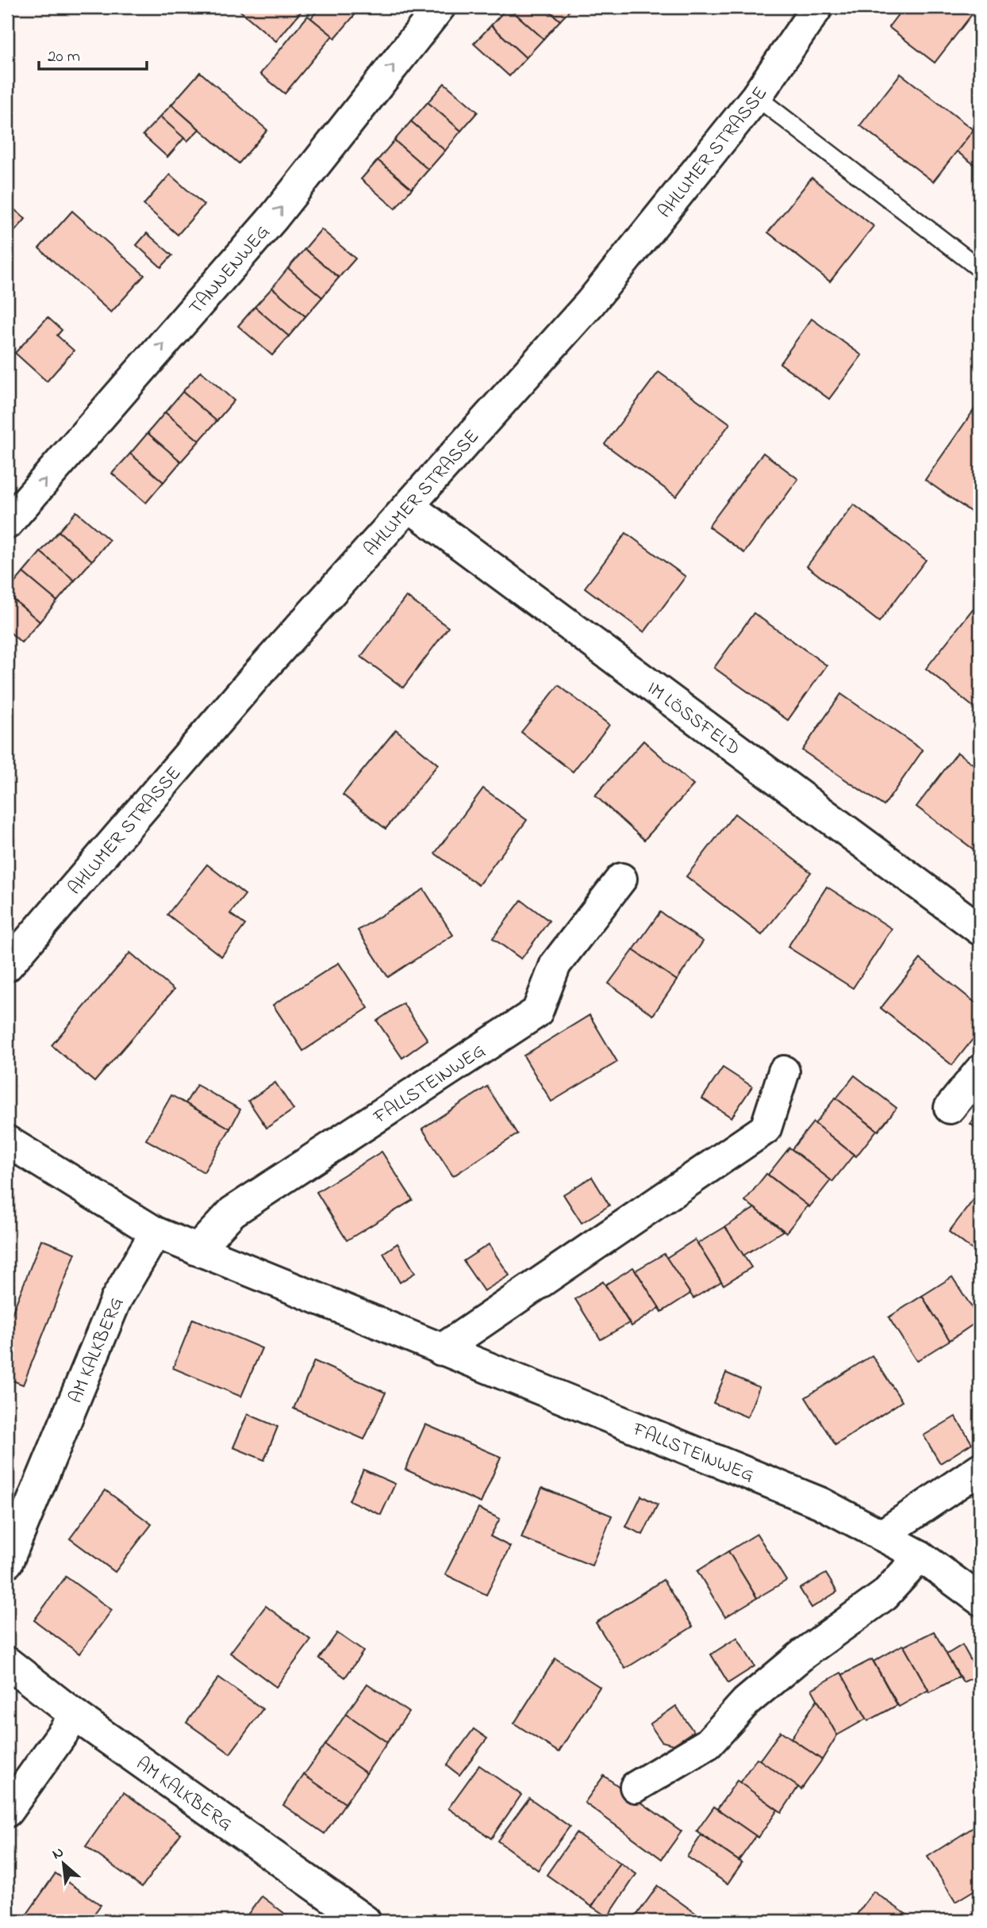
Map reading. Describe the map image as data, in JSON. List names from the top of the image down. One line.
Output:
{"streets":{"street":["AHLUMER STRASSE","TANNENWEG","IM LÖSSFELD","FALLSTEINWEG","AM KALKBERG"]},"crossings":[["AHLUMER STRASSE","IM LÖSSFELD"],["FALLSTEINWEG","AM KALKBERG"]],"one_way":["TANNENWEG"],"scale_bar":"20 m","north":"top left"}
